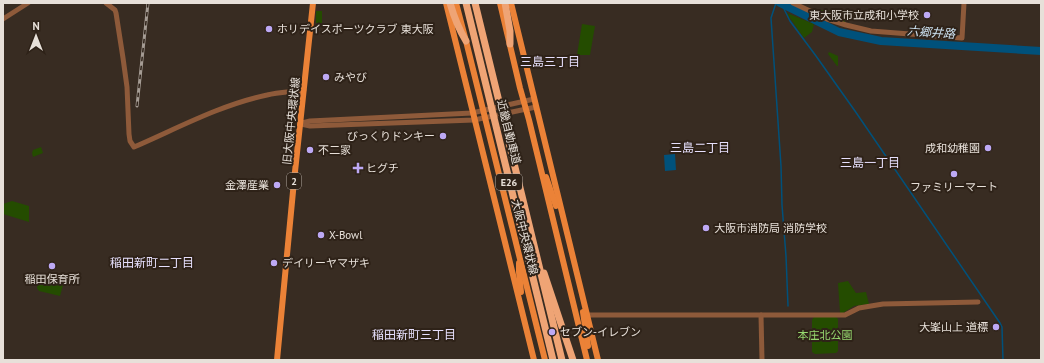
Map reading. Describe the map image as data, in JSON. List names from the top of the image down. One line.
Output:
{"streets":{"highway":["近畿自動車道","E26"],"main road":["旧大阪中央環状線","2","大阪中央環状線"]},"districts":["三島三丁目","三島二丁目","三島一丁目","稲田新町二丁目","稲田新町三丁目"],"water":["六郷井路"],"parks":["本庄北公園"],"places":{"other":["東大阪市立成和小学校","ホリデイスポーツクラブ 東大阪","みやび","びっくりドンキー","成和幼稚園","不二家","ファミリーマート","金澤産業","大阪市消防局 消防学校","X-Bowl","デイリーヤマザキ","稲田保育所","大峯山上 道標","セブン-イレブン"],"health":["ヒグチ"]},"north":"top"}
